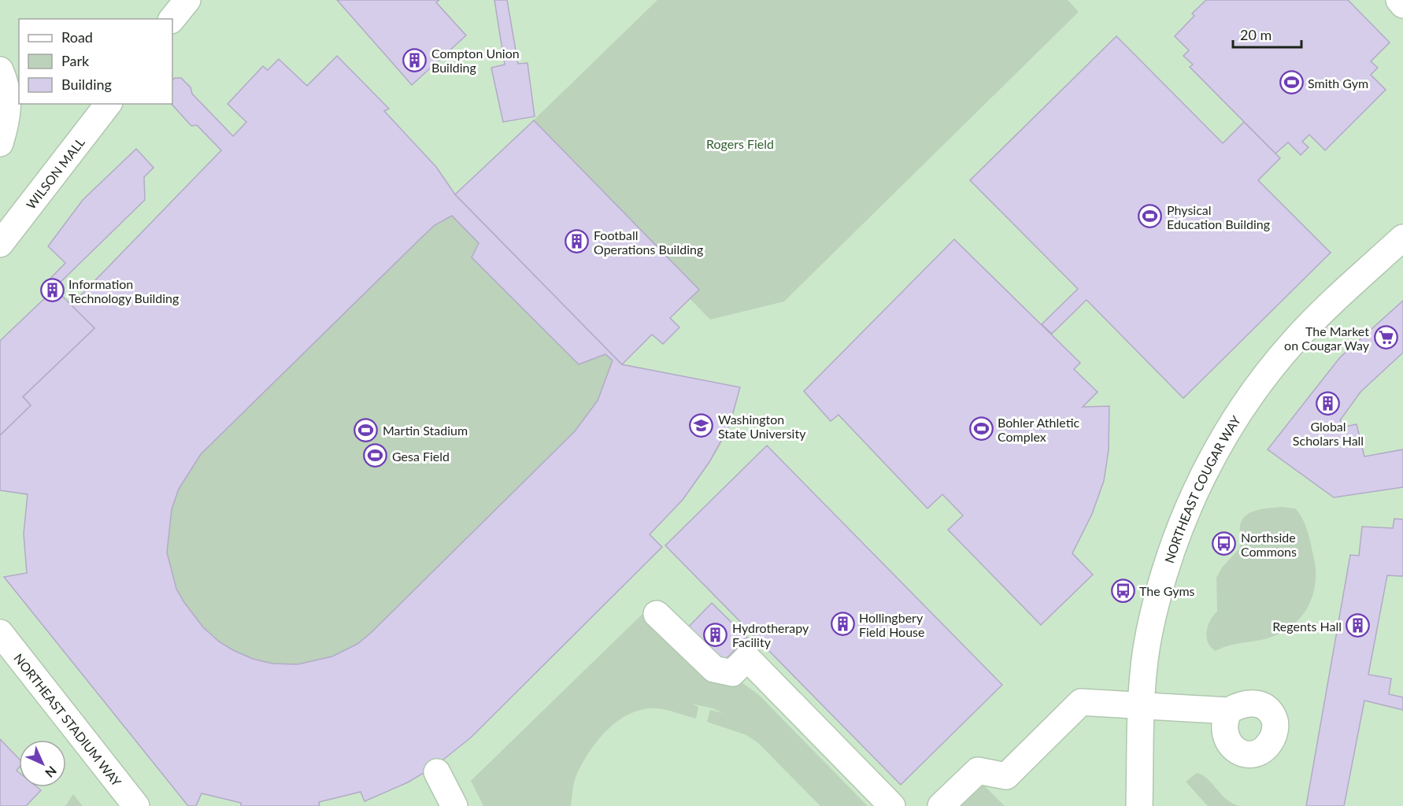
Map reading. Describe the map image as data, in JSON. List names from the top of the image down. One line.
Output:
{"streets":{"street":["WILSON MALL","NORTHEAST COUGAR WAY","NORTHEAST STADIUM WAY"]},"parks":["Rogers Field"],"places":{"building":["Compton Union Building","Football Operations Building","Information Technology Building","Global Scholars Hall","Hollingbery Field House","Regents Hall","Hydrotherapy Facility"],"sports":["Smith Gym","Physical Education Building","Bohler Athletic Complex","Martin Stadium","Gesa Field"],"supermarket":["The Market on Cougar Way"],"school or university":["Washington State University"],"bus stop":["Northside Commons","The Gyms"]},"legend":["Road","Park","Building"],"scale_bar":"20 m","north":"bottom right"}
